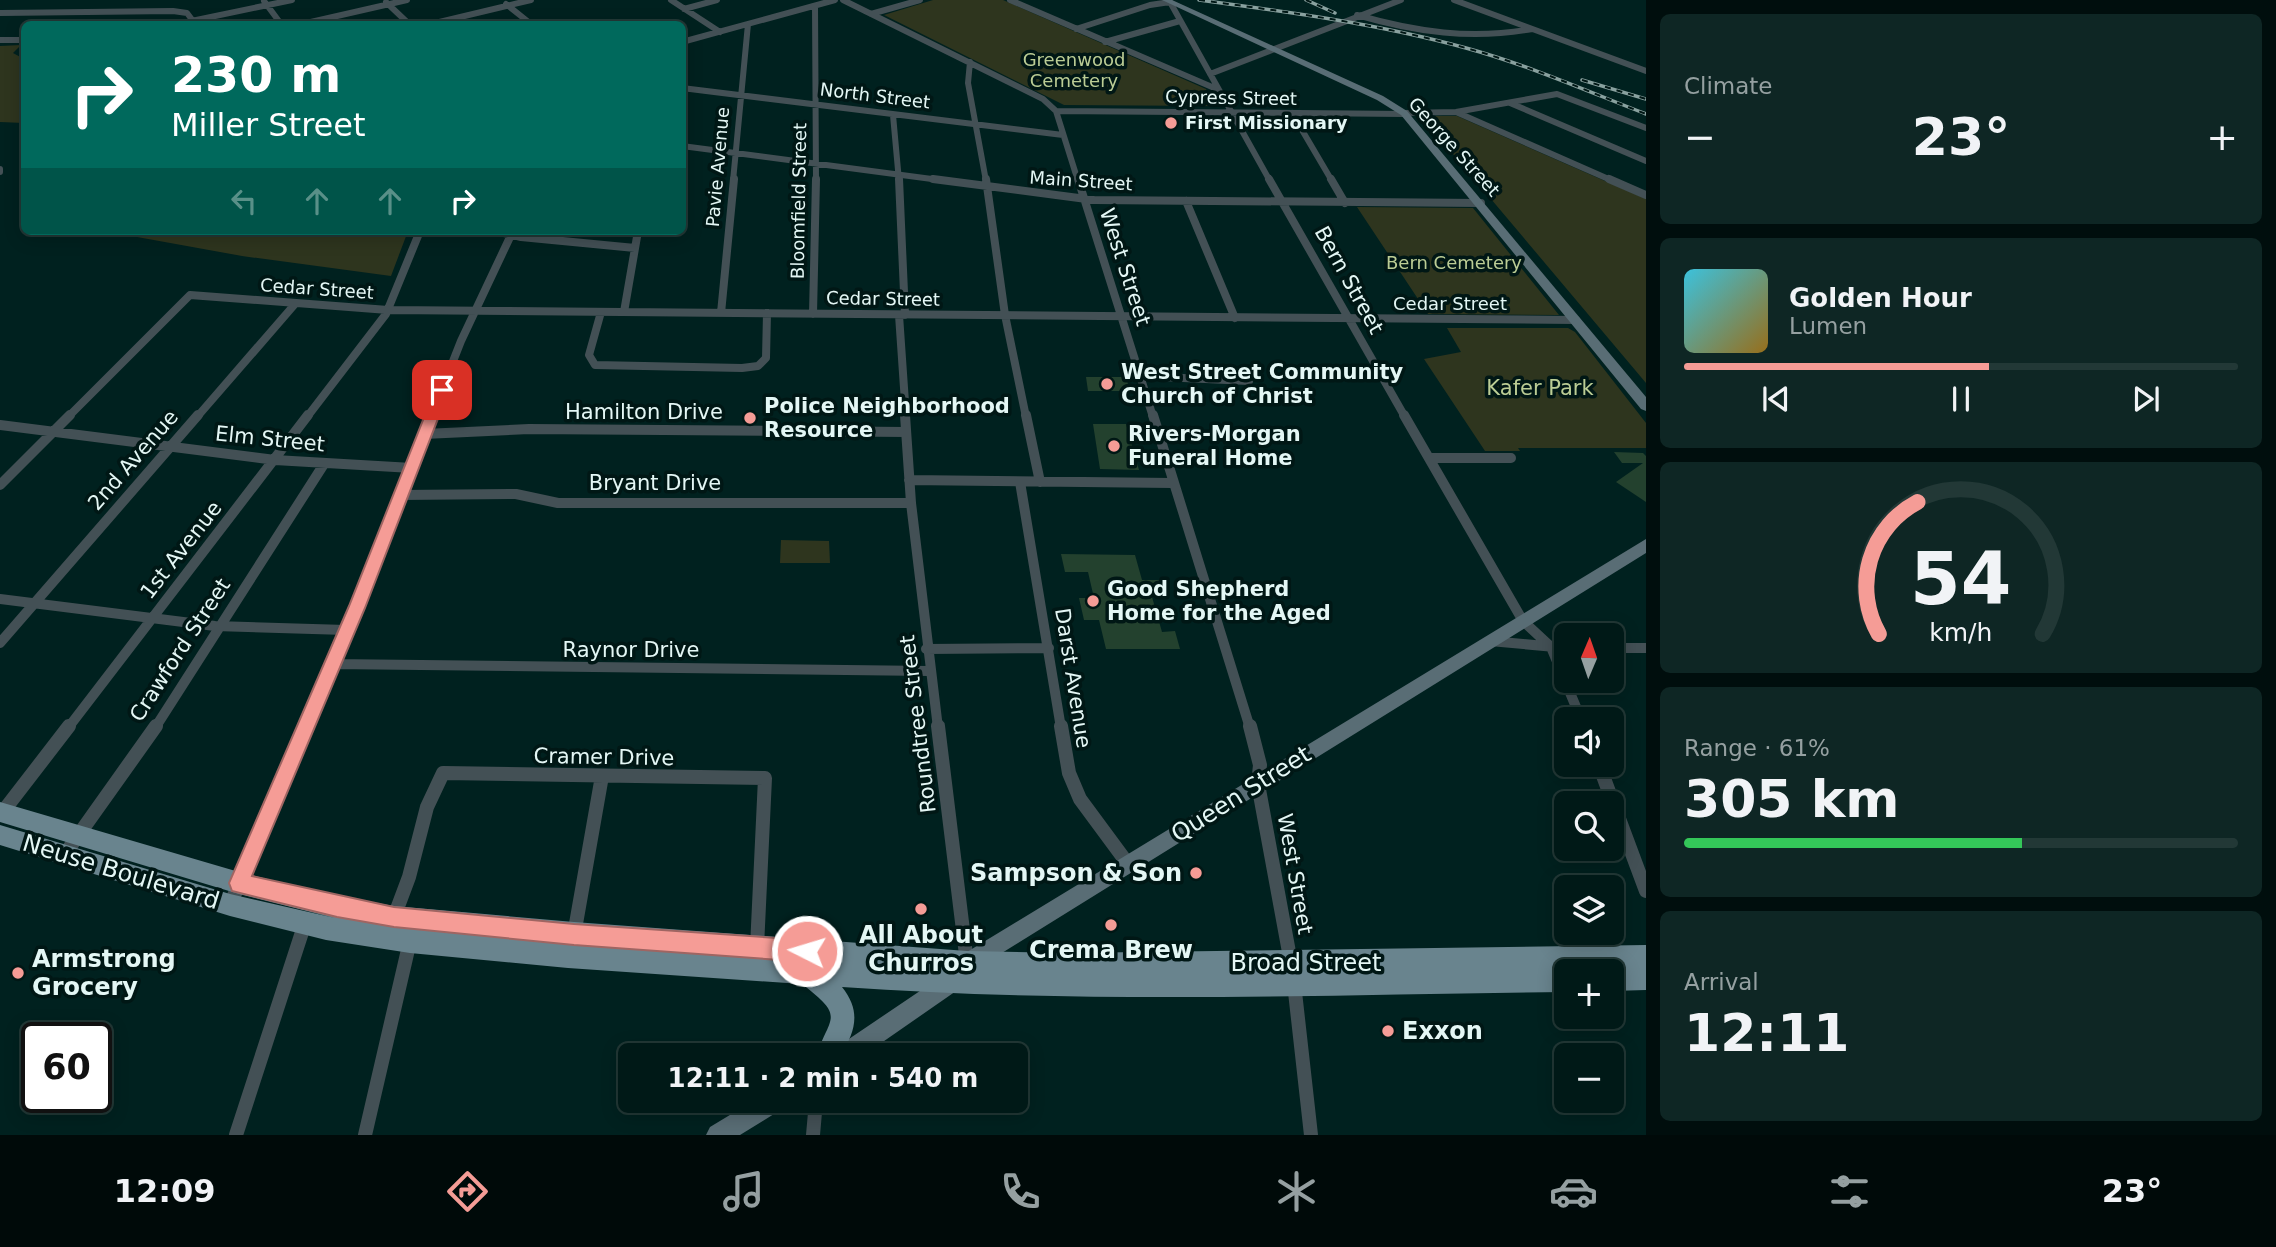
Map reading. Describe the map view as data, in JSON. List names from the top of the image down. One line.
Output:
{"streets":{"main road":["Neuse Boulevard","Broad Street"],"street":["North Street","Cypress Street","George Street","Pavie Avenue","Main Street","Bloomfield Street","West Street","Bern Street","Cedar Street","Hamilton Drive","Elm Street","2nd Avenue","Bryant Drive","1st Avenue","Crawford Street","Raynor Drive","Darst Avenue","Roundtree Street","Cramer Drive","Queen Street"]},"crossings":[["North Street","Pavie Avenue"],["North Street","Bloomfield Street"],["North Street","West Street"],["North Street","Roundtree Street"],["Cypress Street","George Street"],["Cypress Street","West Street"],["Cypress Street","Bern Street"],["George Street","Main Street"],["George Street","Bern Street"],["George Street","Cedar Street"],["Pavie Avenue","Main Street"],["Pavie Avenue","Cedar Street"],["Main Street","Bloomfield Street"],["Main Street","West Street"],["Main Street","Bern Street"],["Main Street","Roundtree Street"],["Bloomfield Street","Cedar Street"],["West Street","Cedar Street"],["West Street","Queen Street"],["West Street","Broad Street"],["Bern Street","Cedar Street"],["Bern Street","Queen Street"],["Cedar Street","Elm Street"],["Cedar Street","2nd Avenue"],["Cedar Street","1st Avenue"],["Cedar Street","Roundtree Street"],["Hamilton Drive","Roundtree Street"],["Elm Street","2nd Avenue"],["Elm Street","1st Avenue"],["Elm Street","Crawford Street"],["Bryant Drive","Roundtree Street"],["1st Avenue","Neuse Boulevard"],["Crawford Street","Neuse Boulevard"],["Raynor Drive","Roundtree Street"],["Darst Avenue","Queen Street"],["Roundtree Street","Queen Street"],["Roundtree Street","Neuse Boulevard"],["Roundtree Street","Broad Street"],["Cramer Drive","Neuse Boulevard"],["Queen Street","Neuse Boulevard"],["Queen Street","Broad Street"],["Neuse Boulevard","Broad Street"]],"parks":["Greenwood Cemetery","Bern Cemetery","Kafer Park"],"places":["First Missionary","West Street Community Church of Christ","Police Neighborhood Resource","Rivers-Morgan Funeral Home","Good Shepherd Home for the Aged","Sampson & Son","All About Churros","Crema Brew","Armstrong Grocery","Exxon"],"north":"top","page":{"tile":["Climate",["Range · 61%","305 km"],["Arrival","12:11"]],"turn":["230 m","Miller Street"],"heat":["−","23°","+"],"song":["Golden Hour","Lumen"],"map_buttons":["+","−"],"limit":"60","trip":"12:11 · 2 min · 540 m","tabs":["12:09","23°"],"gauge":["54","km/h"]}}
